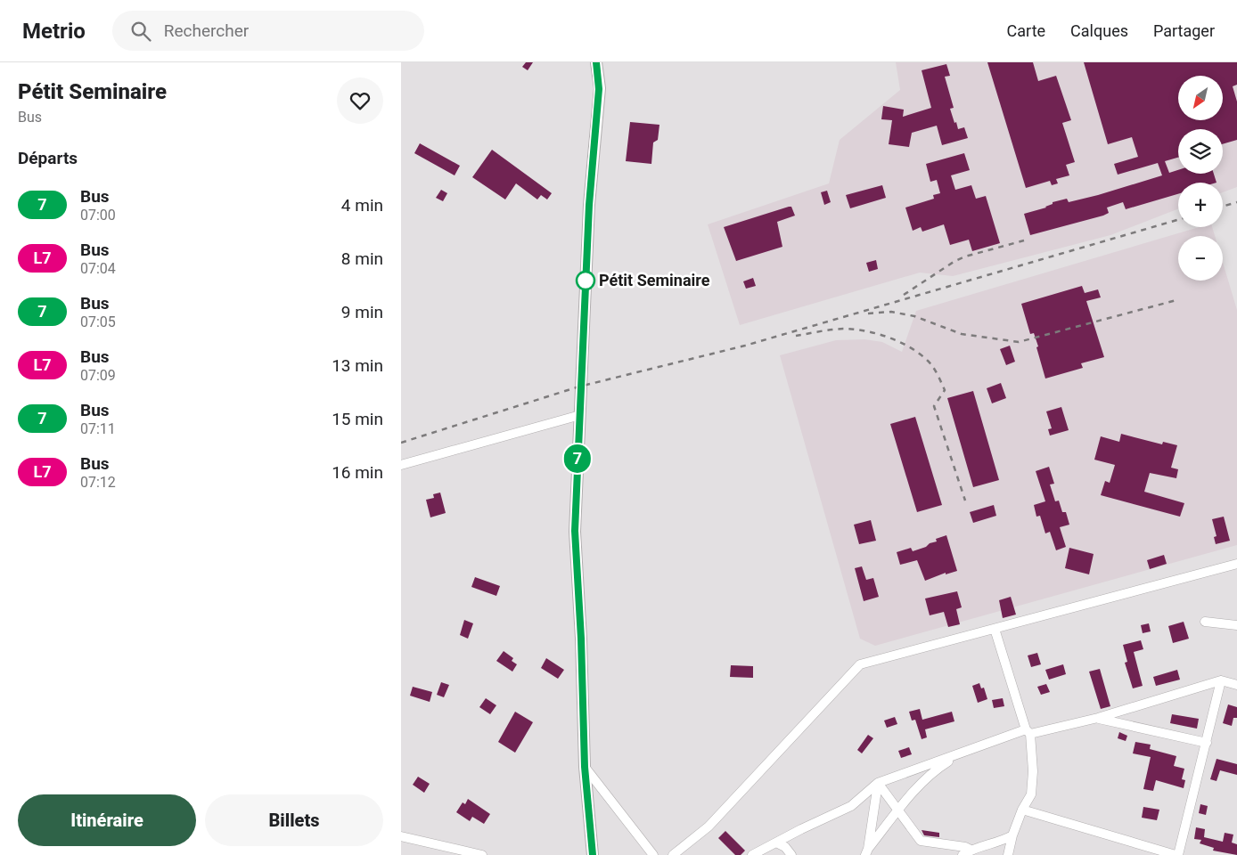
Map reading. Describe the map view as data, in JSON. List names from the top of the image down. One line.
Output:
{"places":["Pétit Seminaire"],"lines":["bus line 7"],"north":"bottom left","page":{"header":"Metrio","search":"Rechercher","nav":["Carte","Calques","Partager"],"heading":[["Pétit Seminaire","Bus"],"Départs"],"on_map":"7","map_buttons":["+","−"],"list":[{"mark":"7","name":"Bus","note":"07:00","value":"4 min"},{"mark":"L7","name":"Bus","note":"07:04","value":"8 min"},{"mark":"7","name":"Bus","note":"07:05","value":"9 min"},{"mark":"L7","name":"Bus","note":"07:09","value":"13 min"},{"mark":"7","name":"Bus","note":"07:11","value":"15 min"},{"mark":"L7","name":"Bus","note":"07:12","value":"16 min"}],"buttons":["Itinéraire","Billets"]}}
